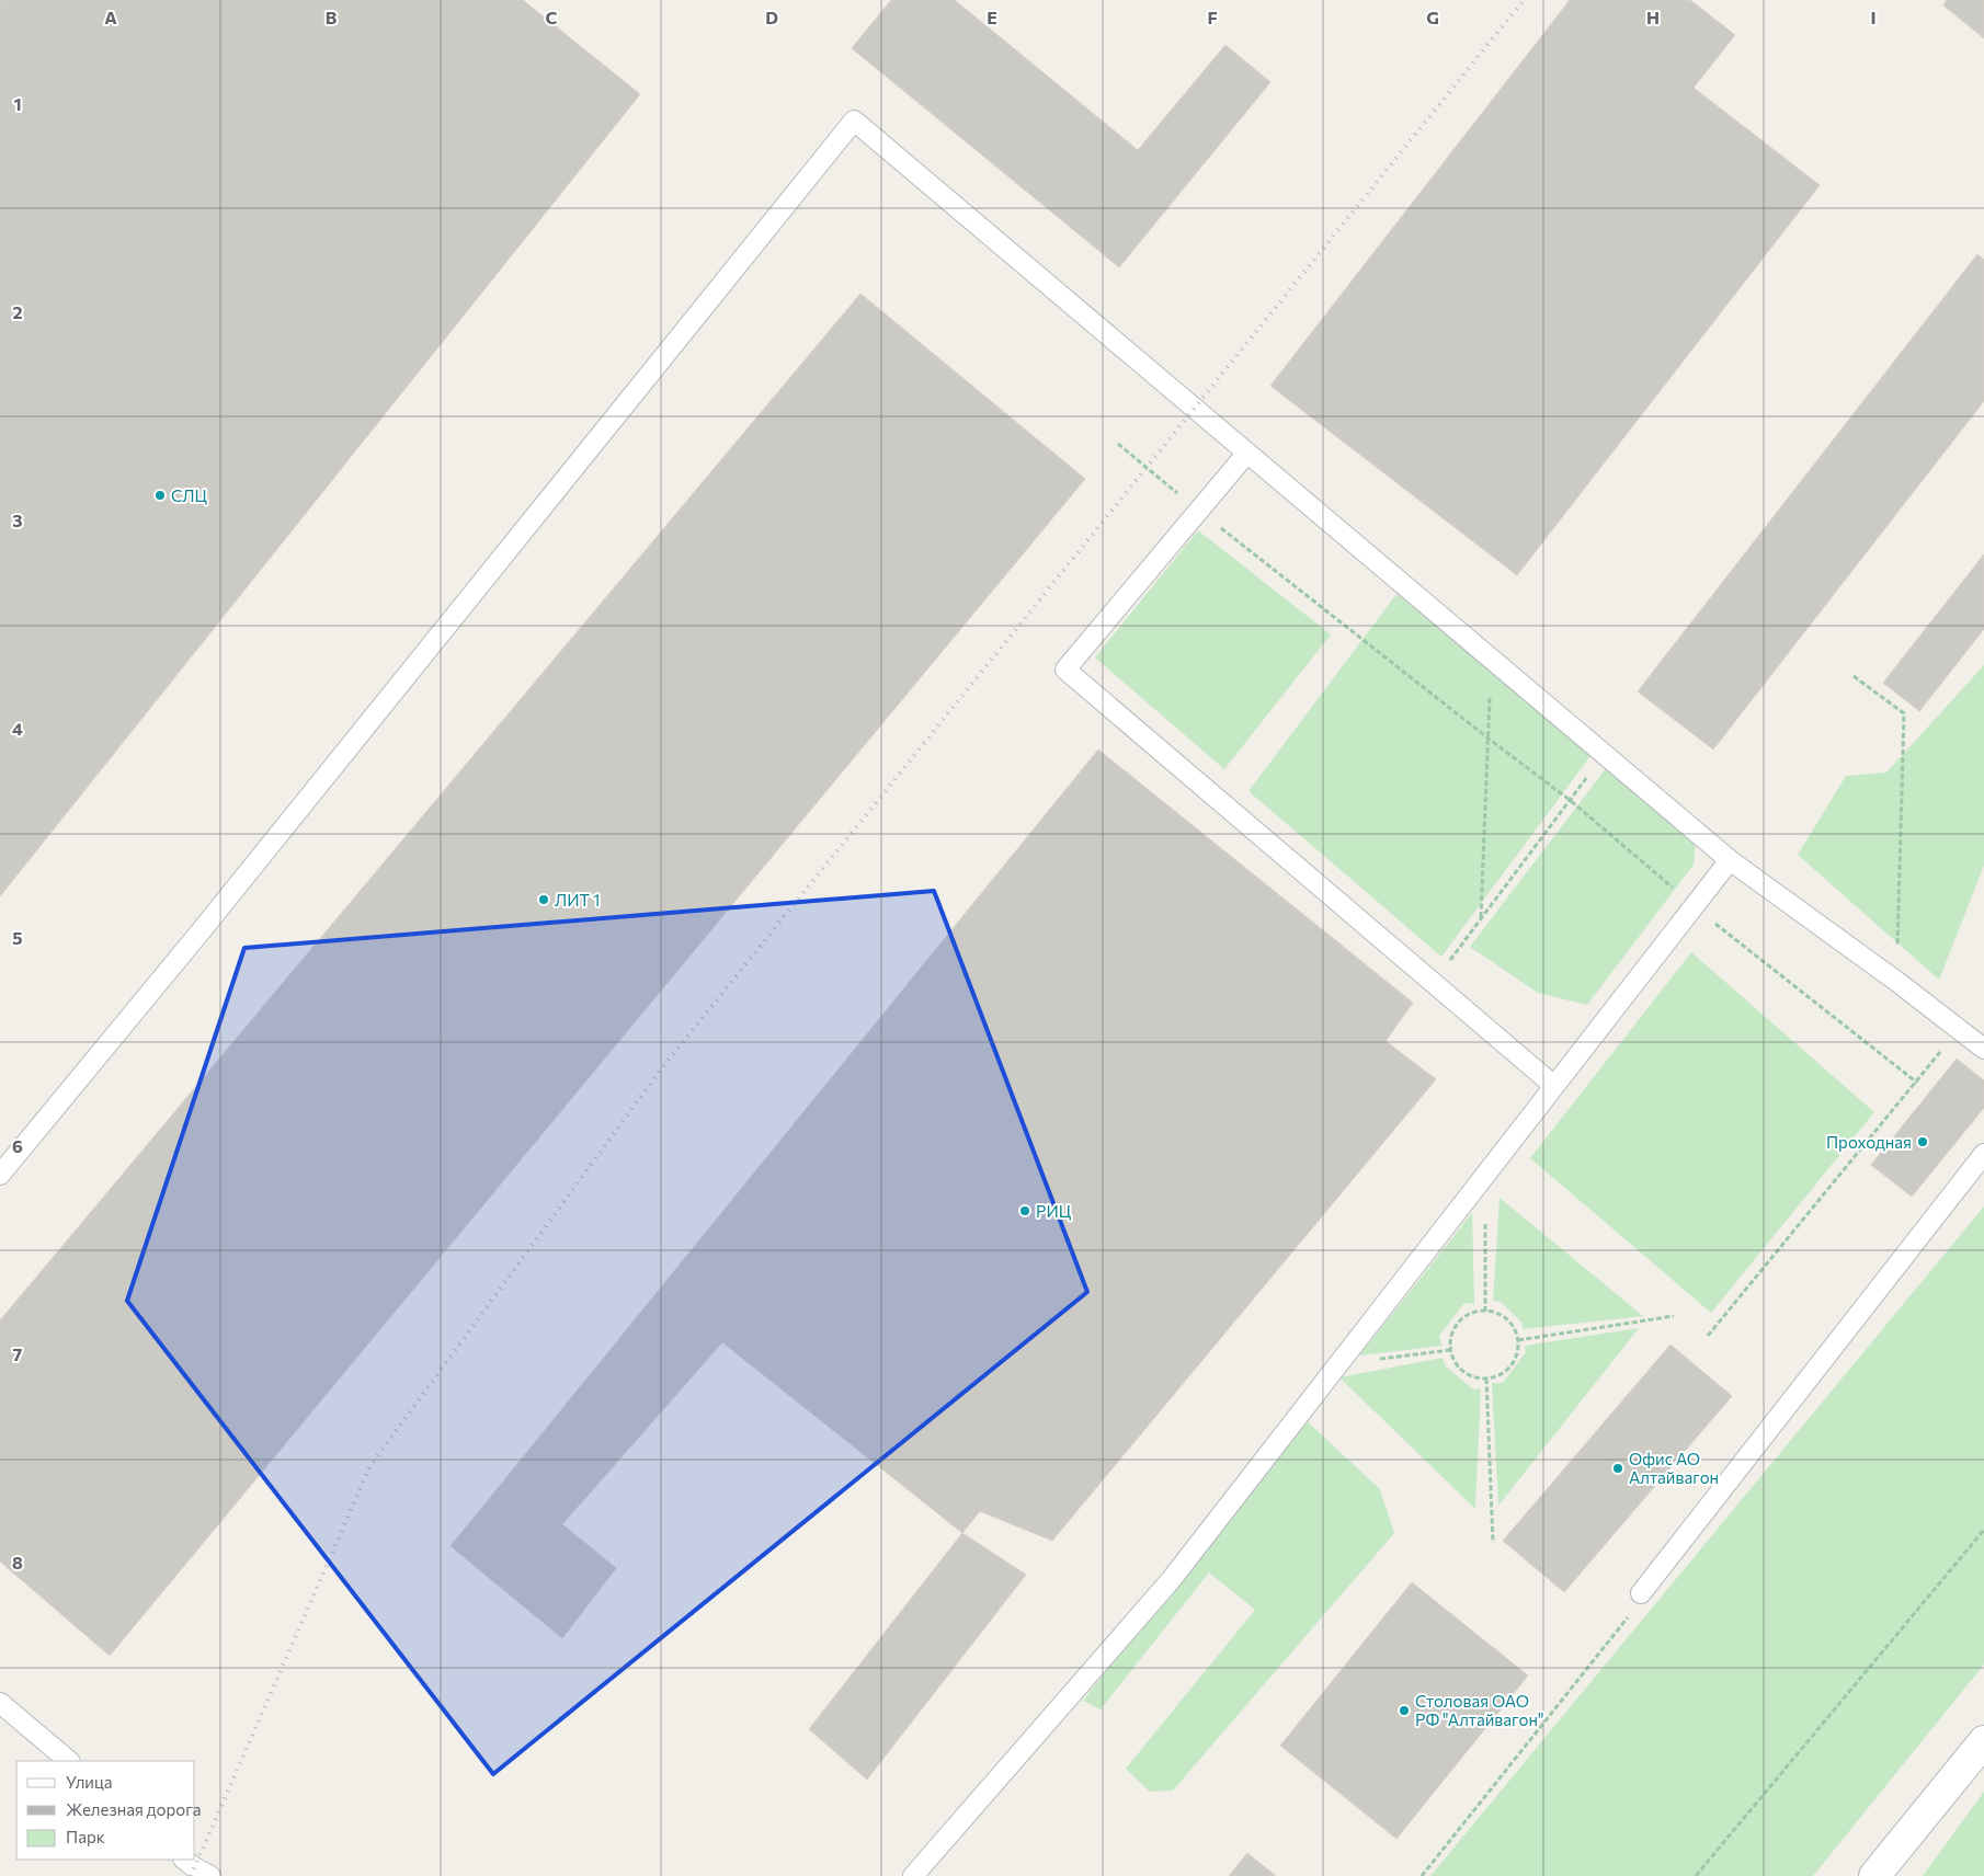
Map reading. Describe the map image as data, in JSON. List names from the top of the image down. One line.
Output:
{"places":["СЛЦ","ЛИТ 1","Проходная","РИЦ","Офис АО Алтайвагон","Столовая ОАО РФ \"Алтайвагон\""],"legend":["Улица","Железная дорога","Парк"],"grid":{"columns":["A","B","C","D","E","F","G","H","I"],"rows":["1","2","3","4","5","6","7","8"]}}
